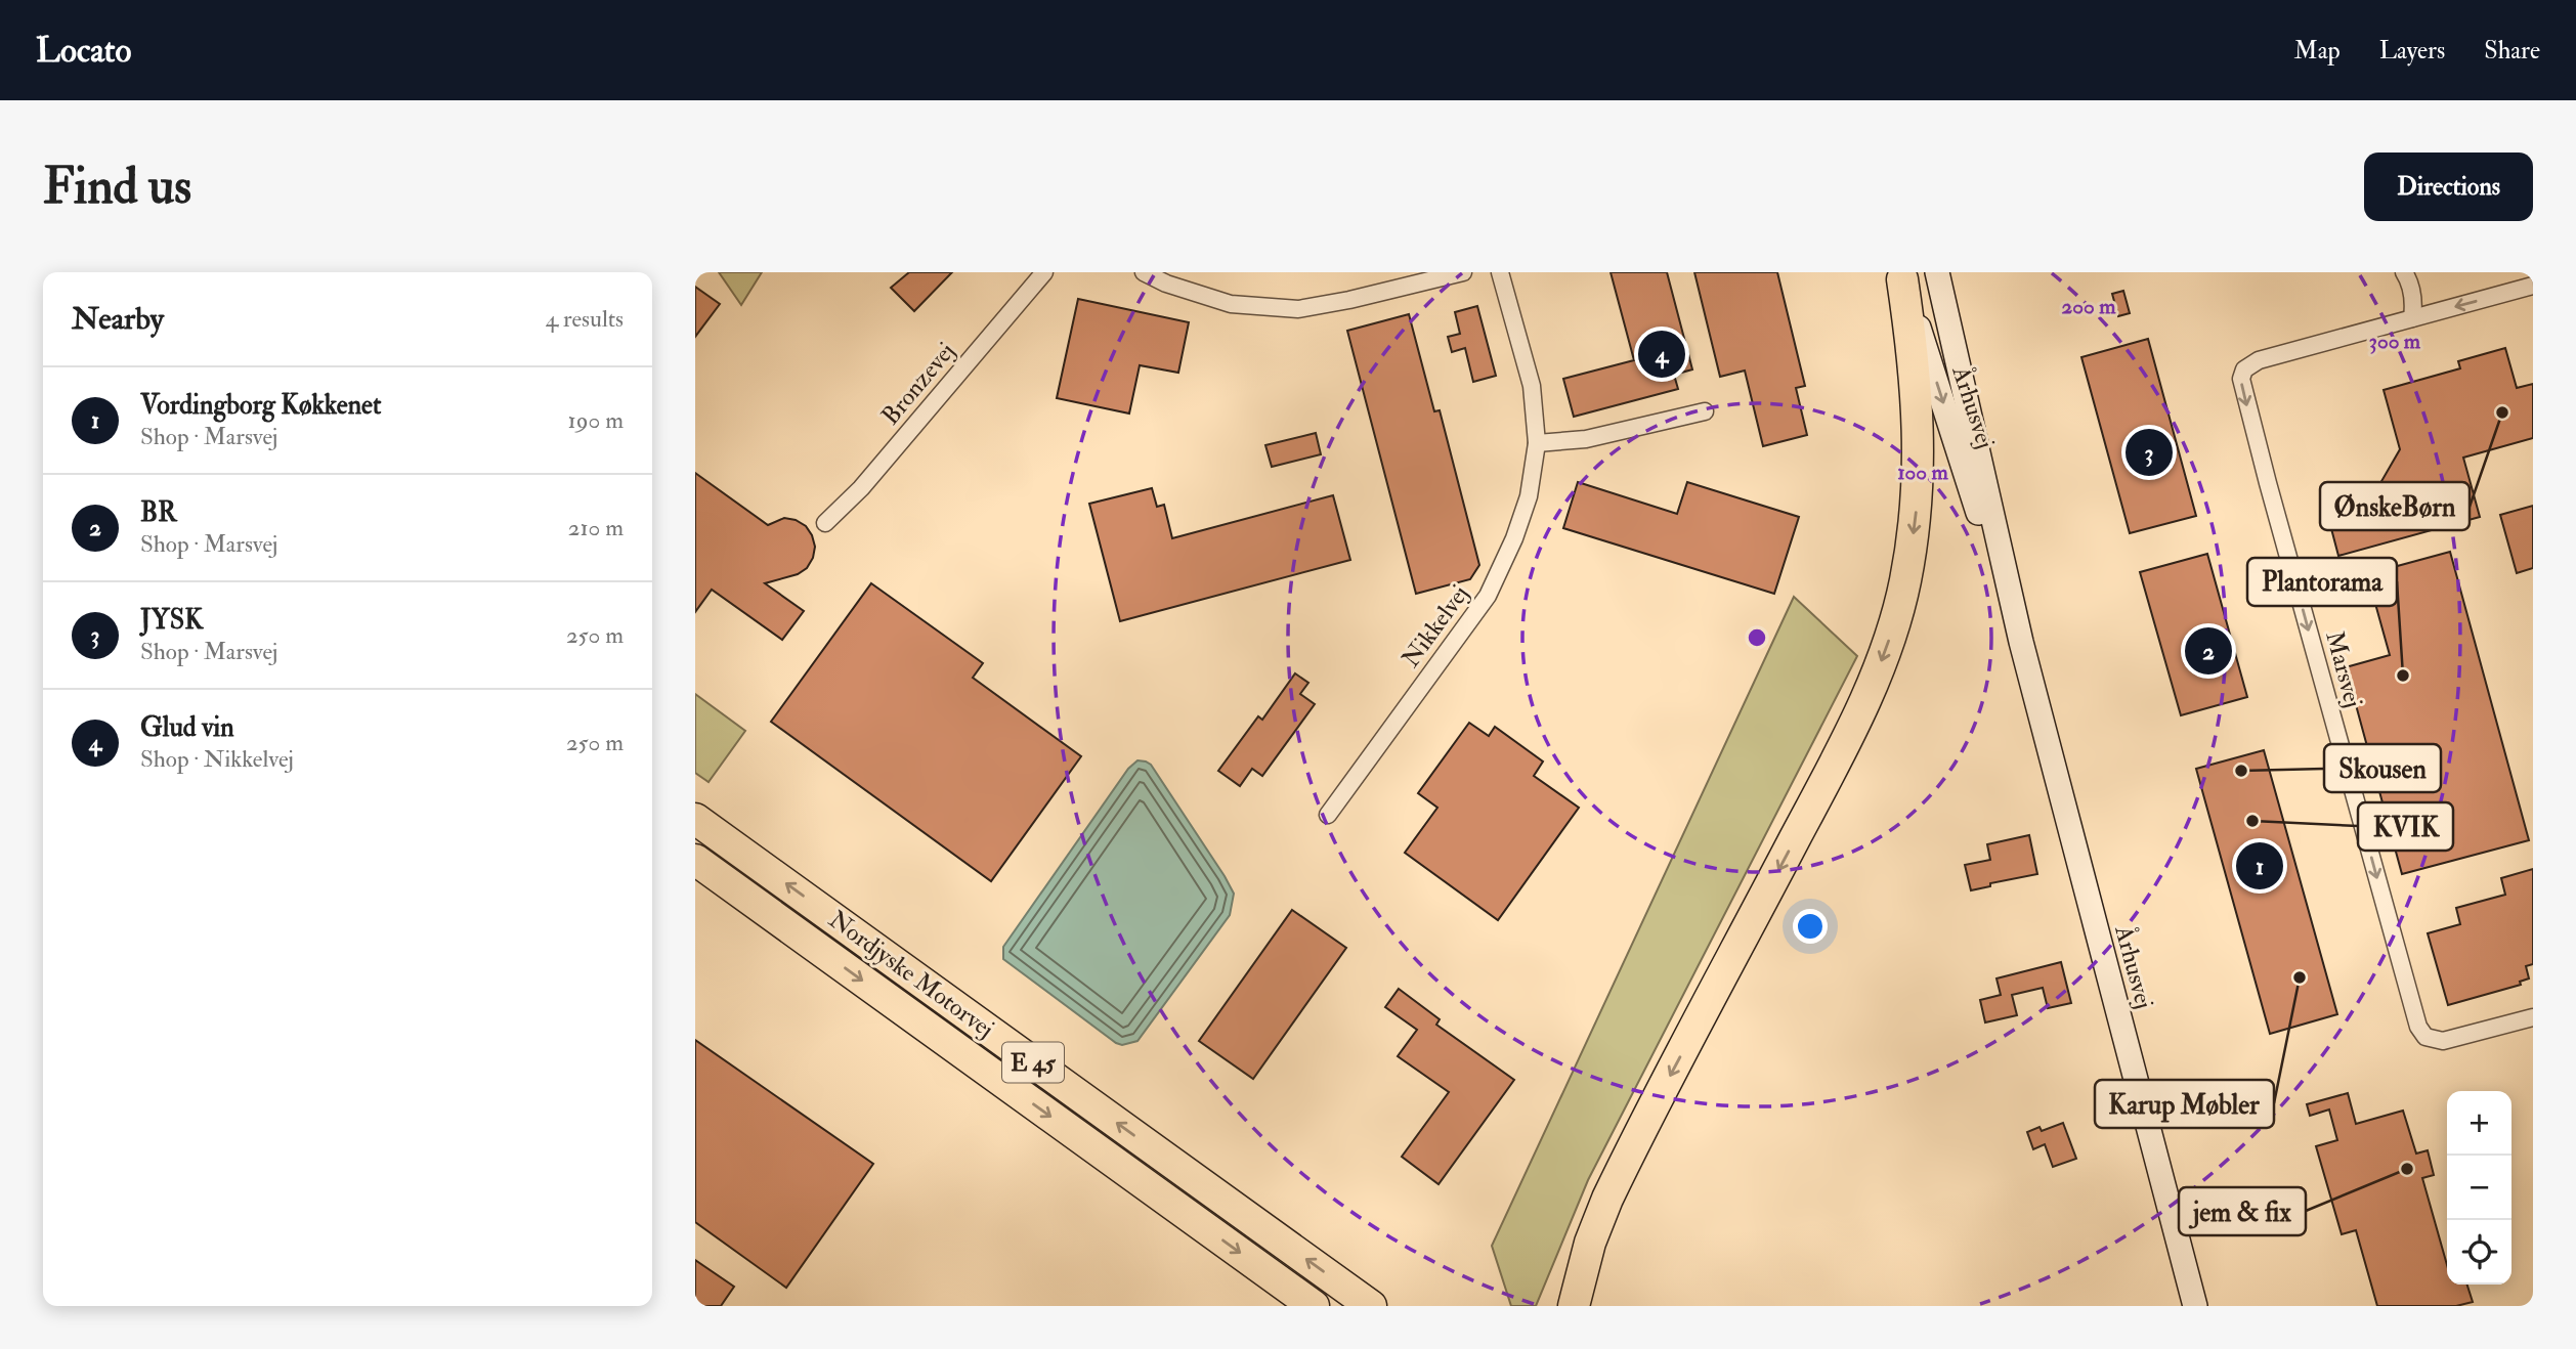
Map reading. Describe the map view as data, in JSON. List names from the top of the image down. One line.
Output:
{"streets":{"highway":["Nordjyske Motorvej","E 45"],"main road":["Århusvej"],"street":["Bronzevej","Nikkelvej","Marsvej"]},"places":["ØnskeBørn","Plantorama","Skousen","KVIK","Karup Møbler","jem & fix"],"page":{"header":"Locato","nav":["Map","Layers","Share"],"buttons":"Directions","title":"Find us","heading":["Nearby","4 results"],"pins":["4","3","2","1"],"list":[{"mark":"1","name":"Vordingborg Køkkenet","note":"Shop · Marsvej","value":"190 m"},{"mark":"2","name":"BR","note":"Shop · Marsvej","value":"210 m"},{"mark":"3","name":"JYSK","note":"Shop · Marsvej","value":"250 m"},{"mark":"4","name":"Glud vin","note":"Shop · Nikkelvej","value":"250 m"}],"map_buttons":["+","−"]},"rings":["200 m","300 m","100 m"]}
